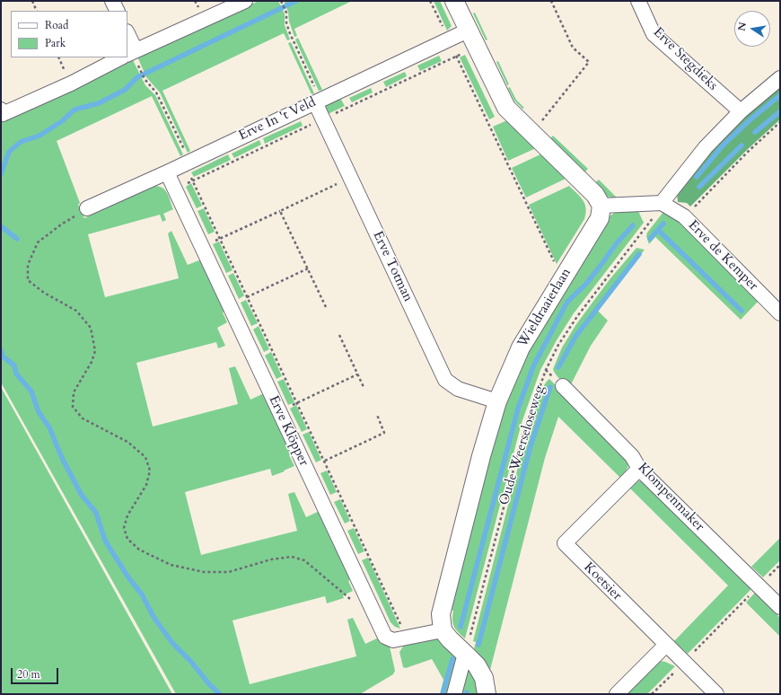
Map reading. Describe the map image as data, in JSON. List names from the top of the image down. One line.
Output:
{"streets":{"street":["Erve Stegdieks","Erve In 't Veld","Erve de Kemper","Erve Totman","Wieldraaierlaan","Erve Klöpper","Klompenmaker","Koetsier"],"path":["Oude Weerseloseweg"]},"crossings":[["Erve In 't Veld","Erve Totman"],["Erve In 't Veld","Erve Klöpper"],["Erve de Kemper","Oude Weerseloseweg"],["Erve Totman","Wieldraaierlaan"],["Wieldraaierlaan","Erve Klöpper"],["Klompenmaker","Koetsier"]],"legend":["Road","Park"],"scale_bar":"20 m","north":"left"}
